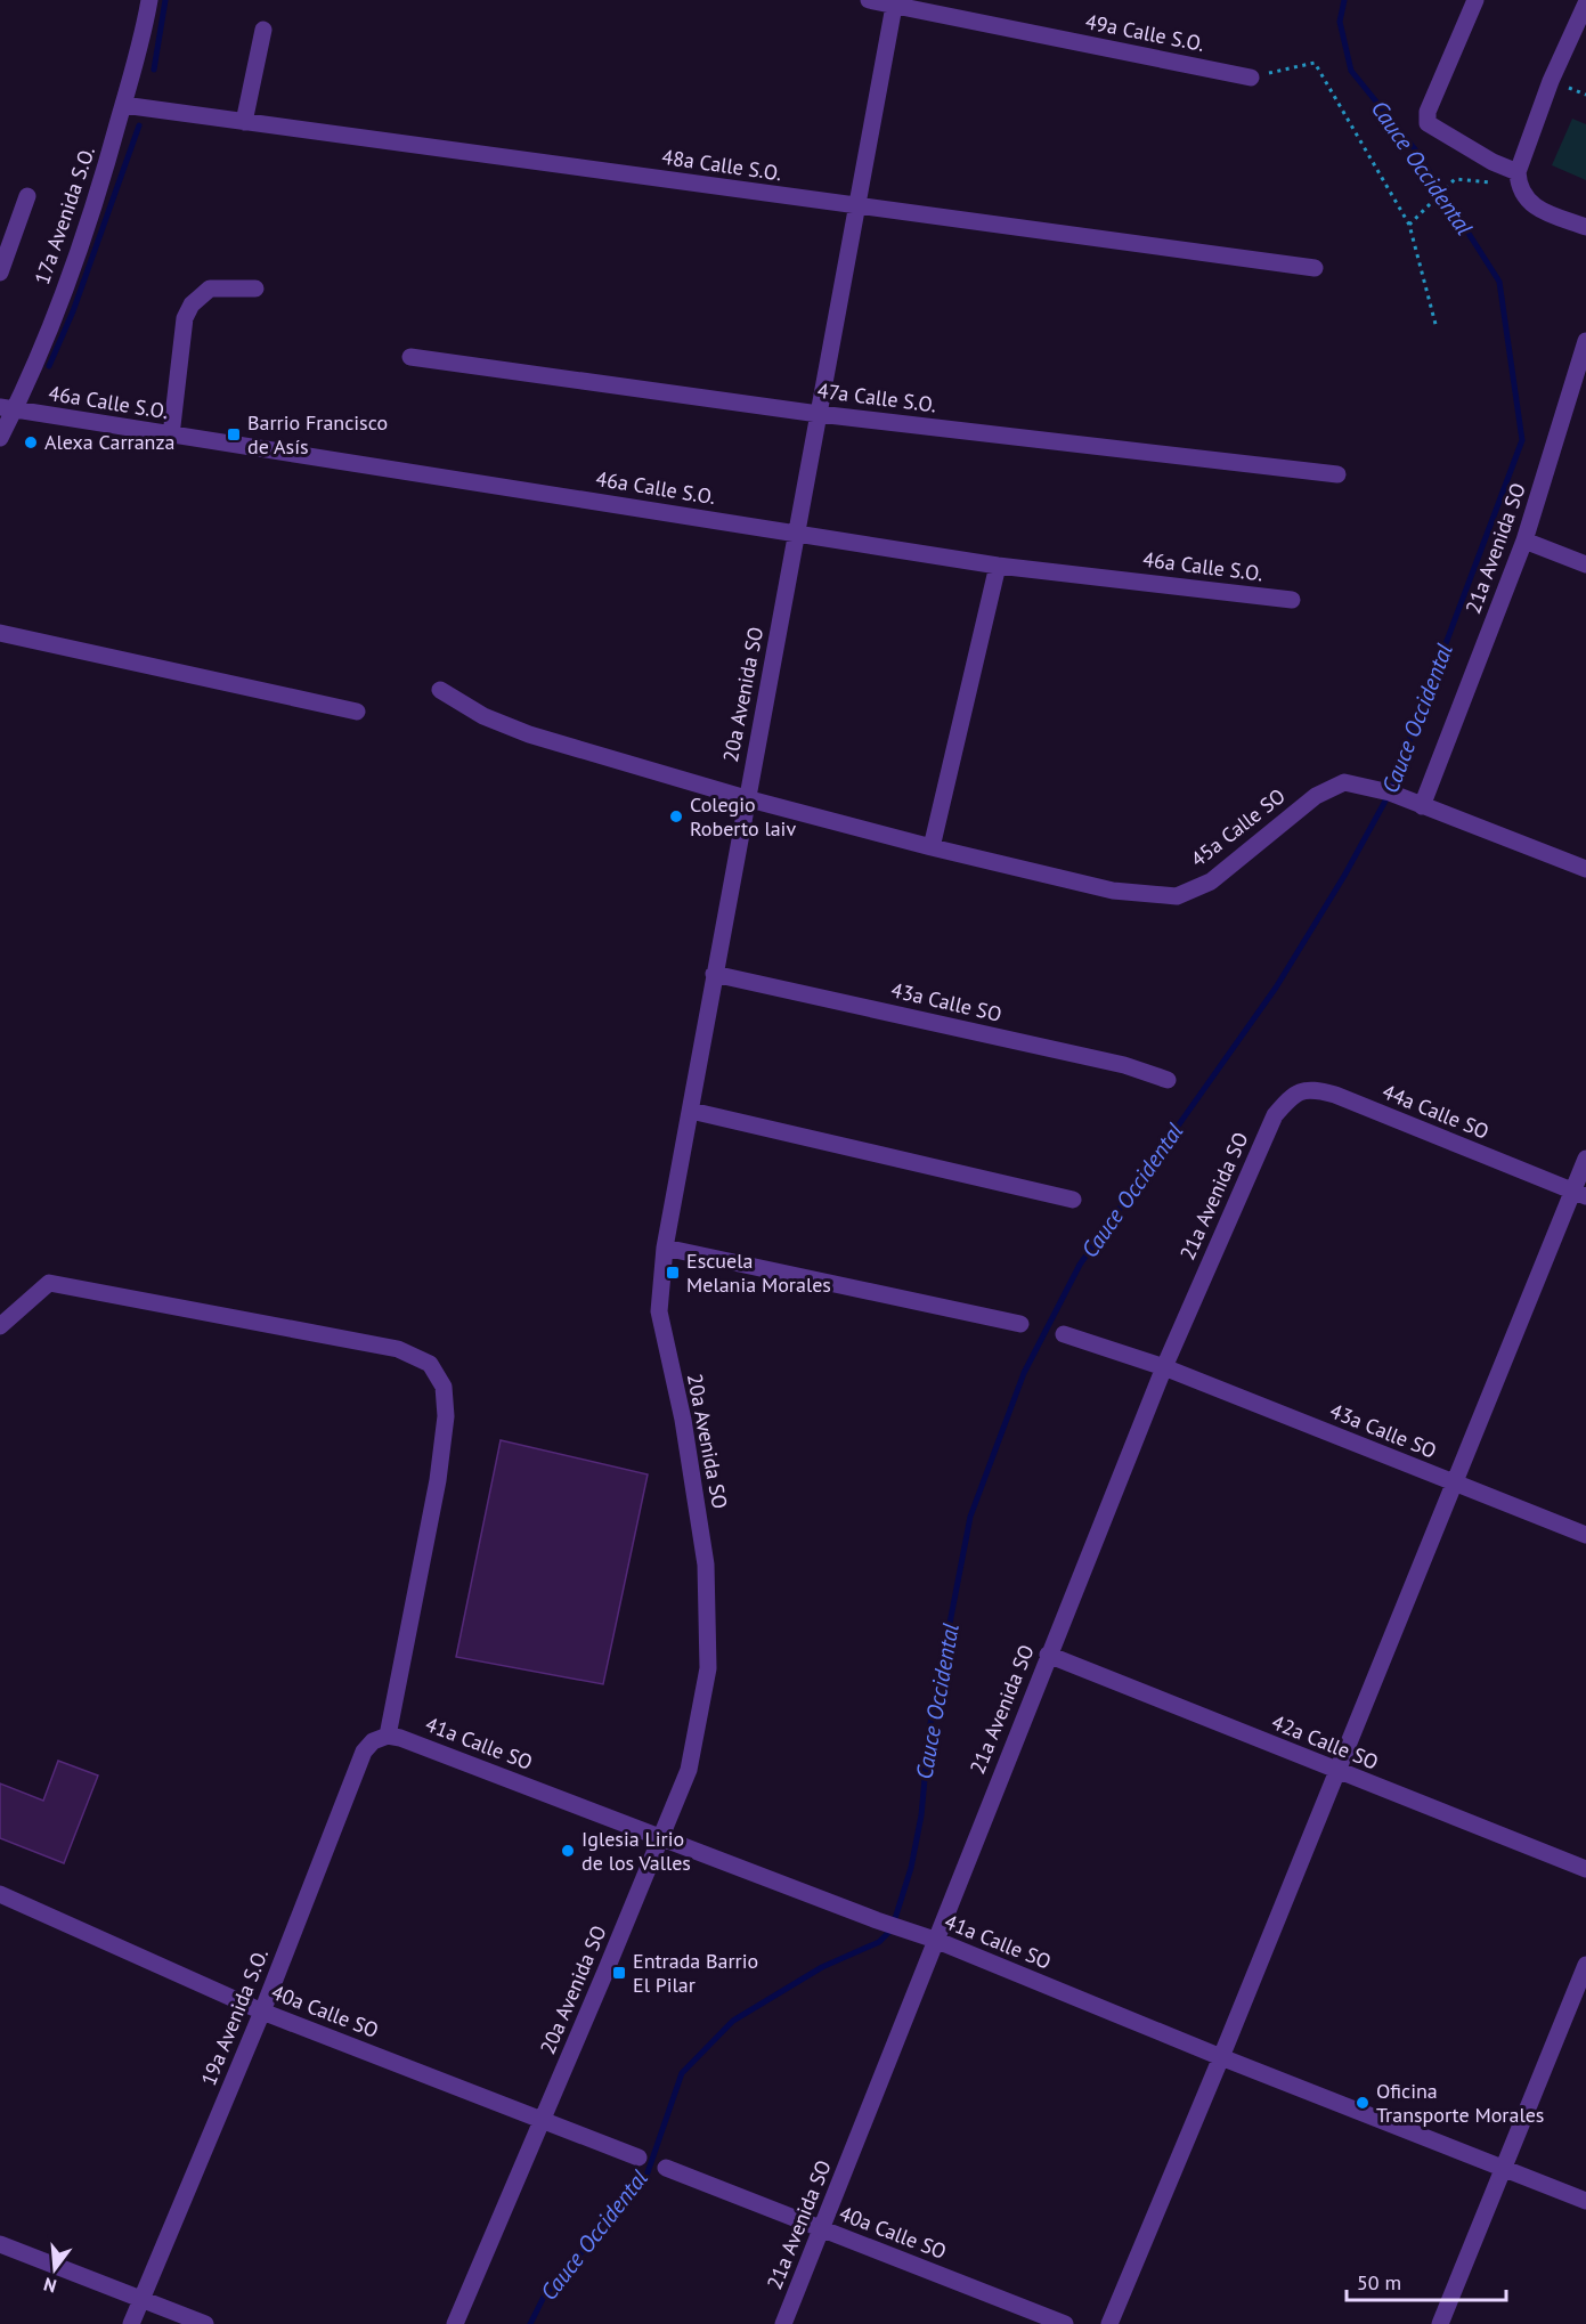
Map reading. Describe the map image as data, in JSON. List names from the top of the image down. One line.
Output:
{"streets":{"street":["49a Calle S.O.","48a Calle S.O.","17a Avenida S.O.","47a Calle S.O.","46a Calle S.O.","21a Avenida SO","20a Avenida SO","45a Calle SO","43a Calle SO","44a Calle SO","42a Calle SO","41a Calle SO","40a Calle SO","19a Avenida S.O."]},"crossings":[["49a Calle S.O.","20a Avenida SO"],["48a Calle S.O.","17a Avenida S.O."],["48a Calle S.O.","20a Avenida SO"],["17a Avenida S.O.","46a Calle S.O."],["47a Calle S.O.","20a Avenida SO"],["46a Calle S.O.","20a Avenida SO"],["21a Avenida SO","45a Calle SO"],["21a Avenida SO","43a Calle SO"],["21a Avenida SO","44a Calle SO"],["21a Avenida SO","42a Calle SO"],["21a Avenida SO","41a Calle SO"],["21a Avenida SO","40a Calle SO"],["20a Avenida SO","45a Calle SO"],["20a Avenida SO","43a Calle SO"],["20a Avenida SO","41a Calle SO"],["20a Avenida SO","40a Calle SO"],["41a Calle SO","19a Avenida S.O."],["40a Calle SO","19a Avenida S.O."]],"water":["Cauce Occidental"],"places":{"transit":["Barrio Francisco de Asís","Escuela Melania Morales","Entrada Barrio El Pilar"],"other":["Alexa Carranza","Colegio Roberto laiv","Iglesia Lirio de los Valles","Oficina Transporte Morales"]},"scale_bar":"50 m","north":"bottom"}
